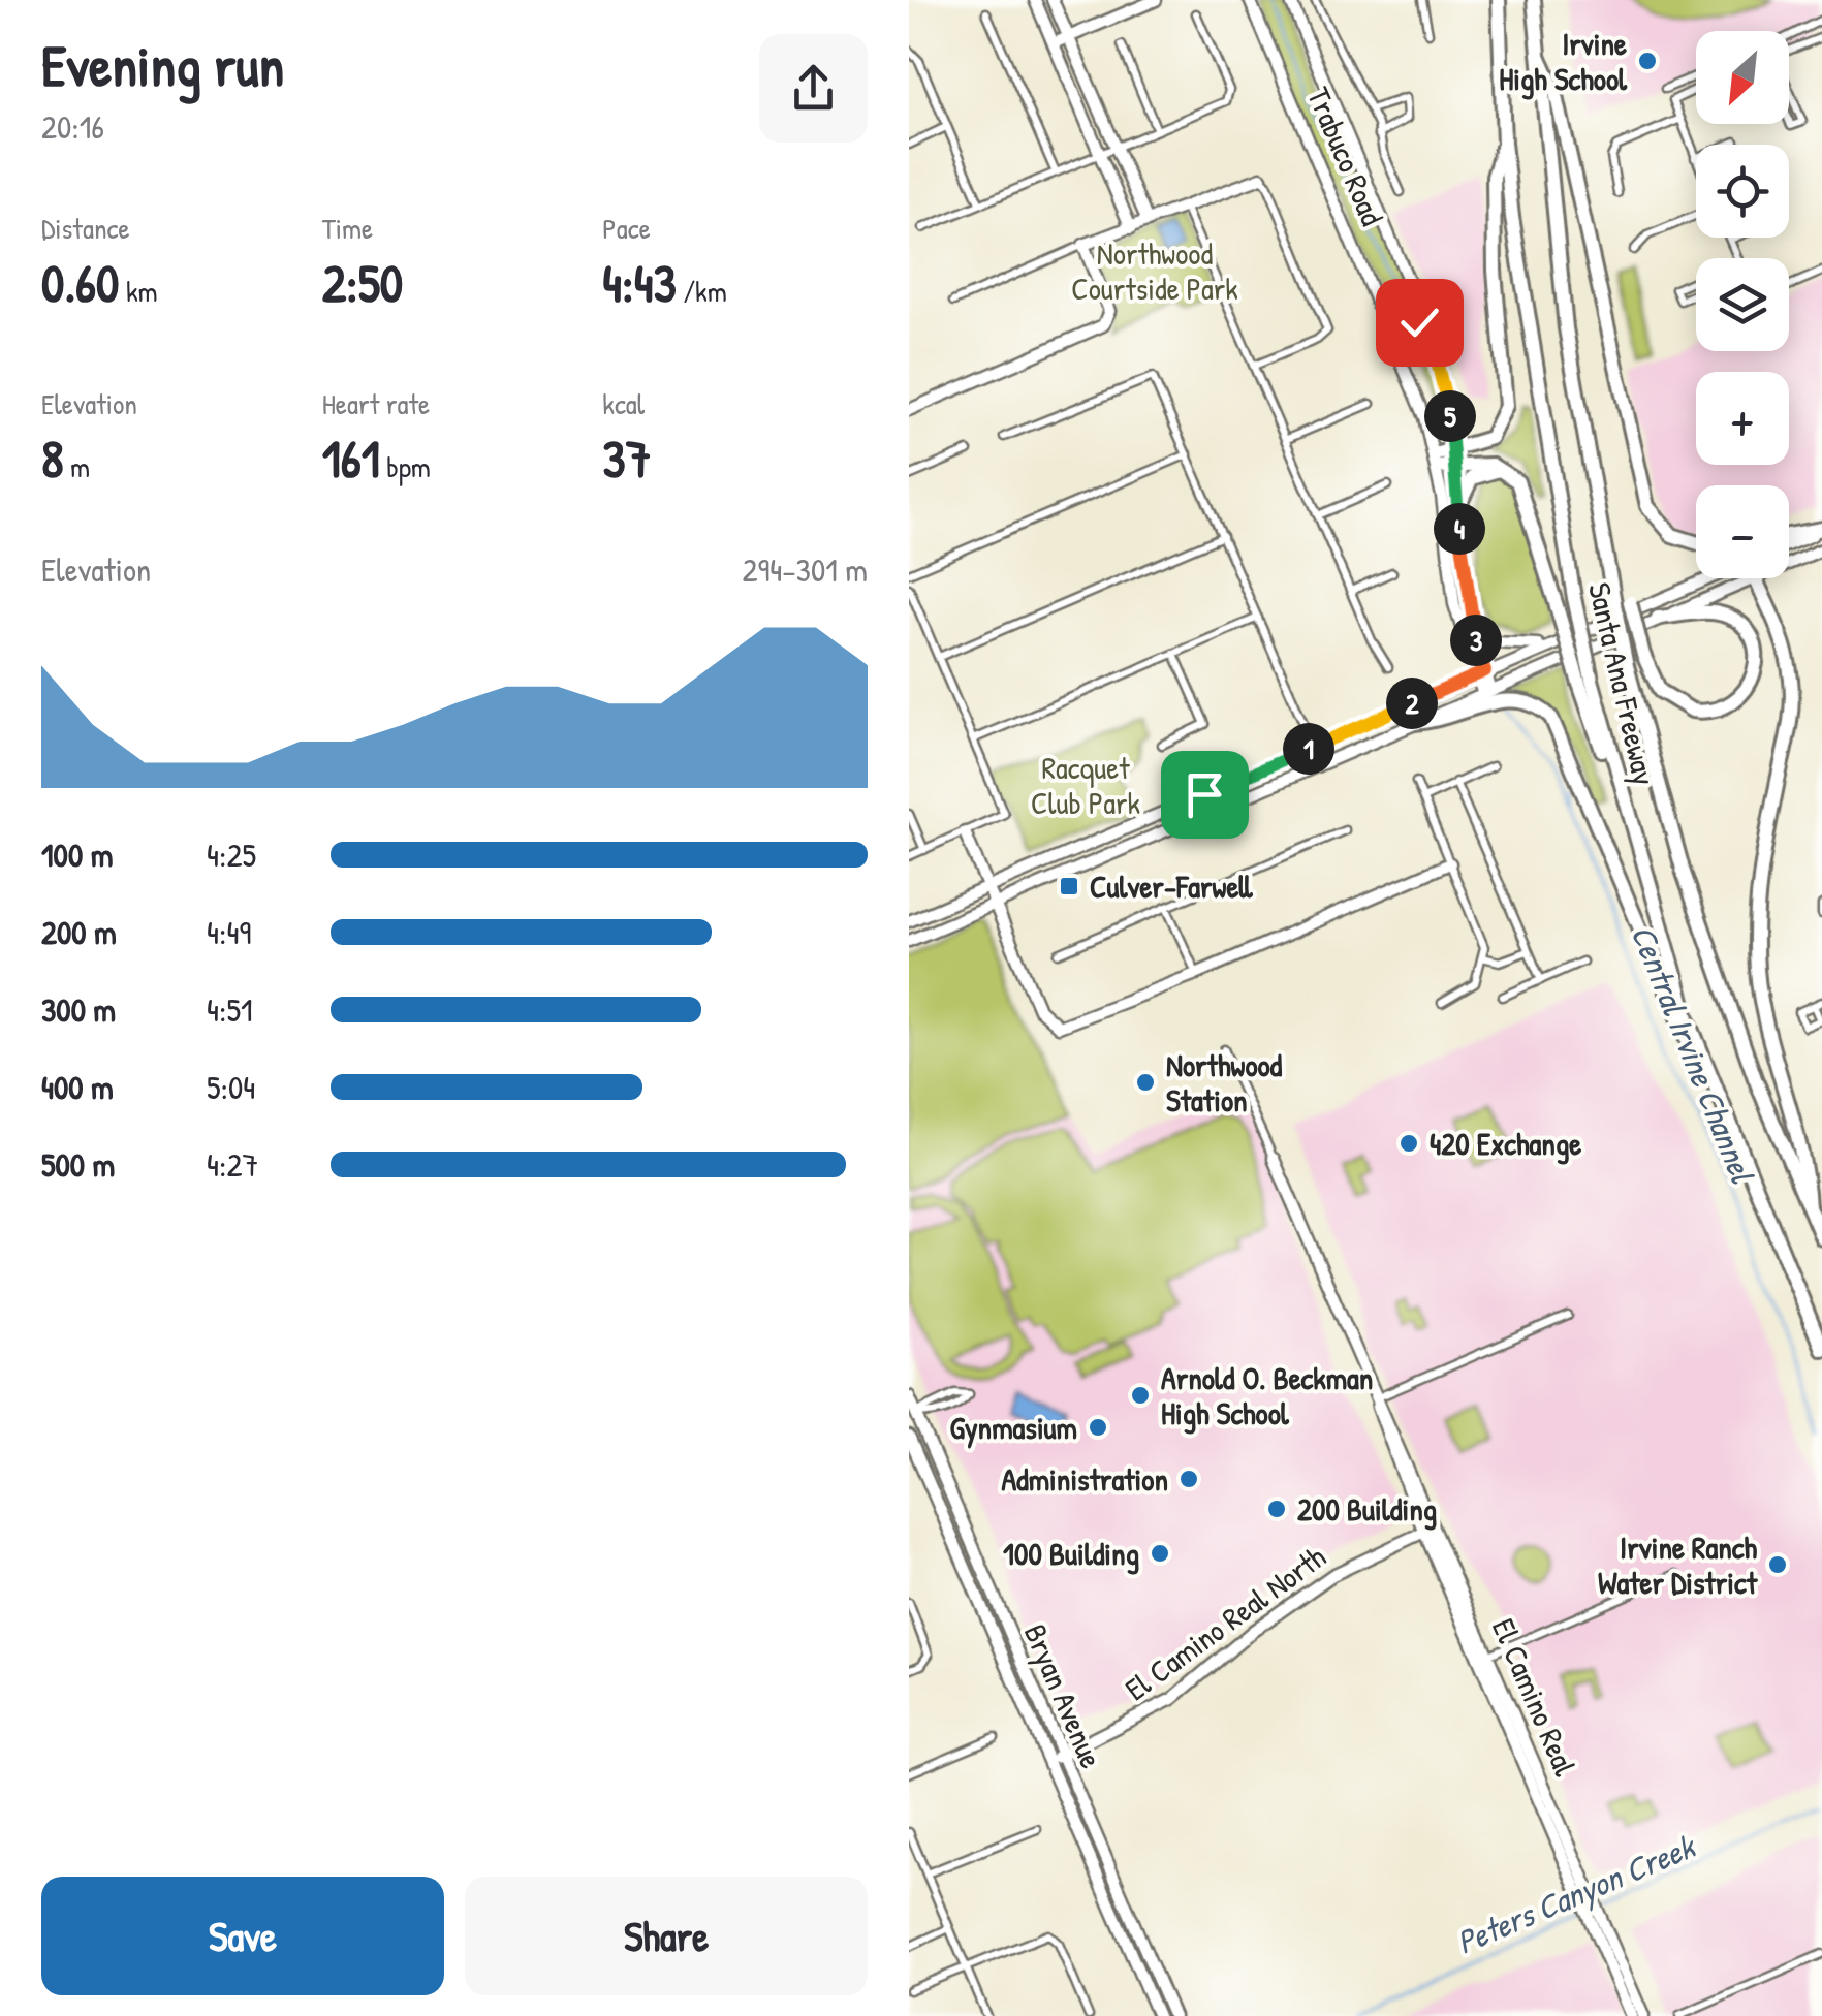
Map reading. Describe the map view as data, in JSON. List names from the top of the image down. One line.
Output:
{"streets":{"highway":["Santa Ana Freeway"],"main road":["Trabuco Road","El Camino Real North","Bryan Avenue","El Camino Real"]},"crossings":[["El Camino Real North","Bryan Avenue"],["El Camino Real North","El Camino Real"]],"water":["Central Irvine Channel","Peters Canyon Creek"],"parks":["Northwood Courtside Park","Racquet Club Park"],"places":{"other":["Irvine High School","Northwood Station","420 Exchange","Arnold O. Beckman High School","Gynmasium","Administration","200 Building","100 Building","Irvine Ranch Water District"],"transit":["Culver-Farwell"]},"north":"bottom left","page":{"heading":["Evening run","20:16"],"map_buttons":["+","−"],"stats":[["Distance","0.60 km"],["Time","2:50"],["Pace","4:43 /km"],["Elevation","8 m"],["Heart rate","161 bpm"],["kcal","37"]],"pins":["5","4","3","2","1"],"chart":["Elevation","294–301 m"],"list":[{"name":"100 m","note":"4:25"},{"name":"200 m","note":"4:49"},{"name":"300 m","note":"4:51"},{"name":"400 m","note":"5:04"},{"name":"500 m","note":"4:27"}],"buttons":["Save","Share"]}}
